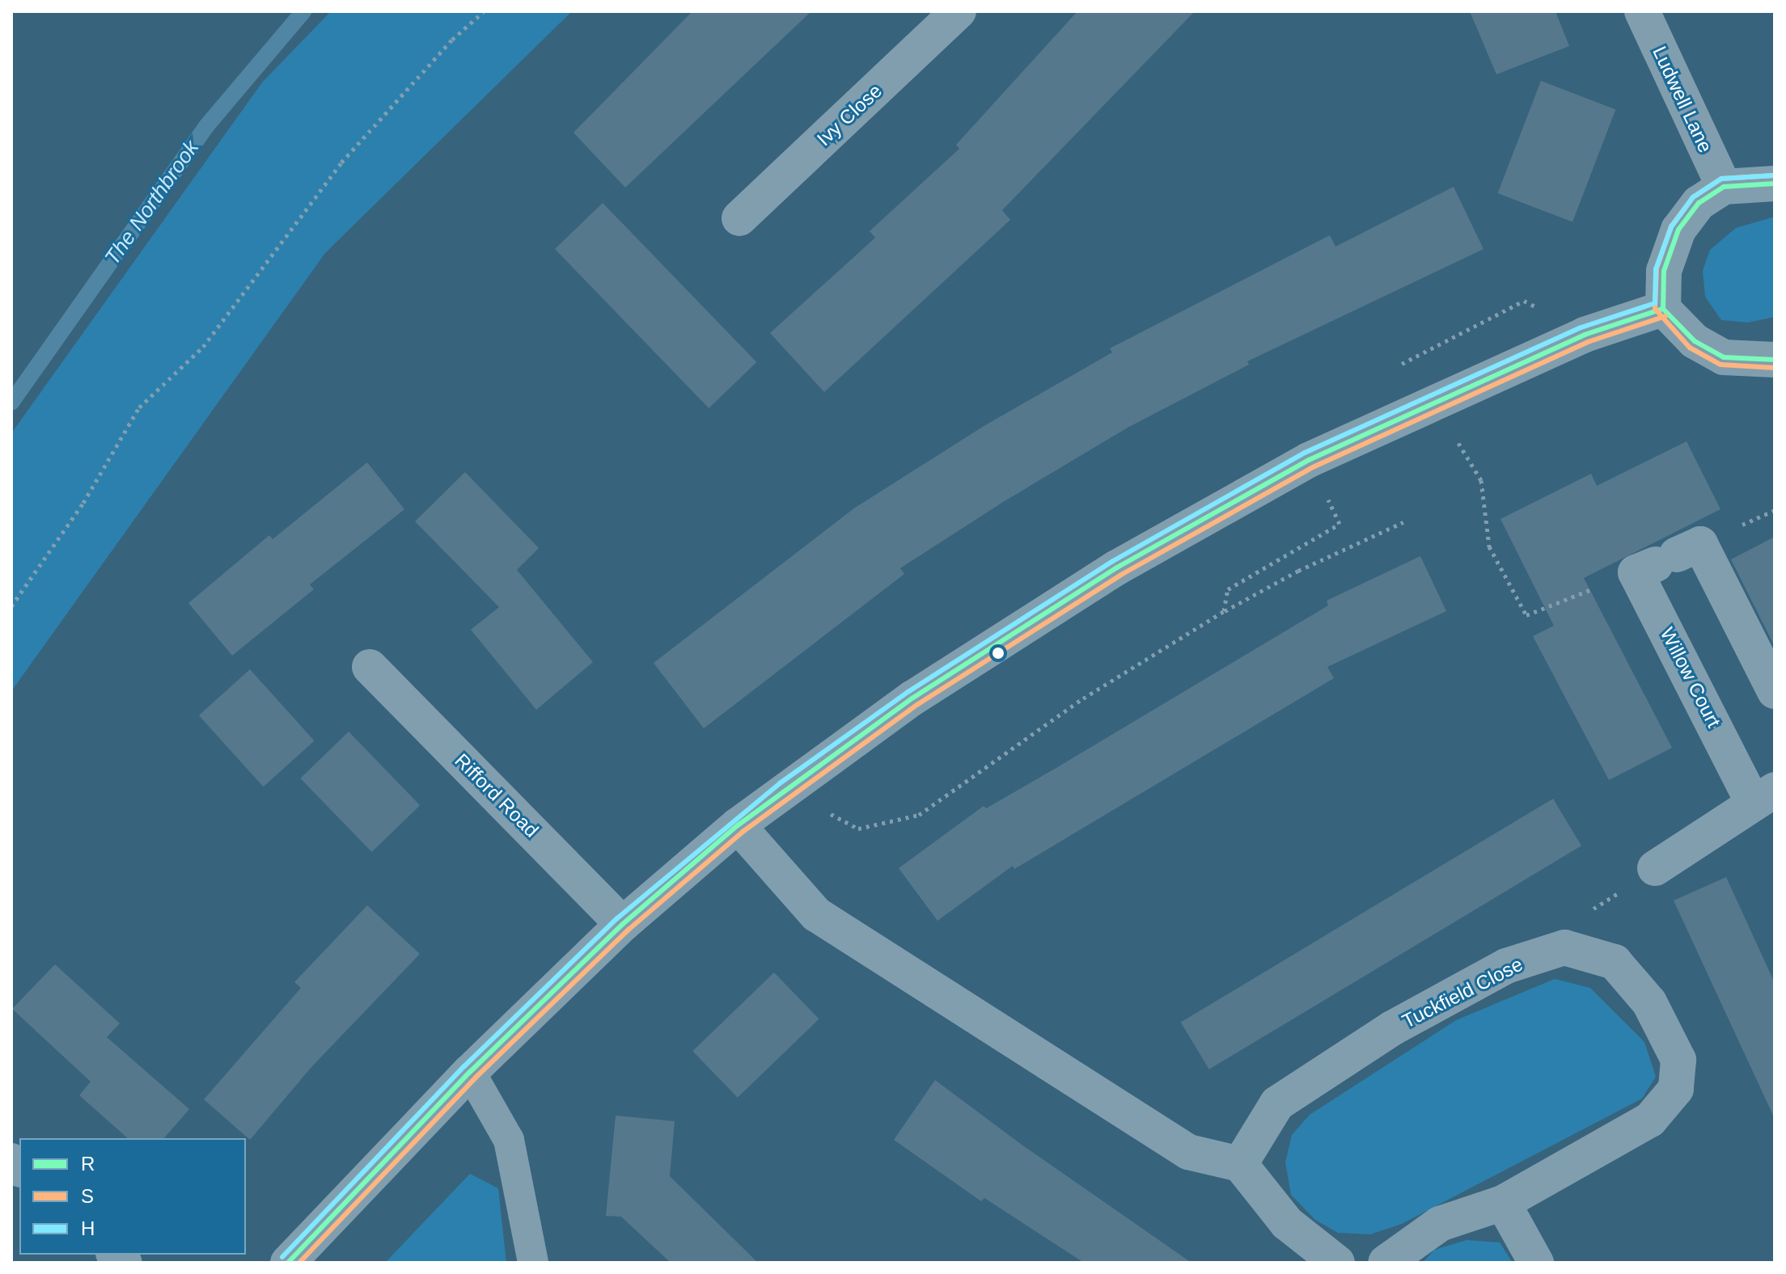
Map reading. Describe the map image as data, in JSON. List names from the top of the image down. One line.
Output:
{"streets":{"street":["Ludwell Lane","Ivy Close","Willow Court","Rifford Road","Tuckfield Close"]},"water":["The Northbrook"],"lines":["transit line S","transit line H","transit line R"],"legend":["R","S","H"]}
